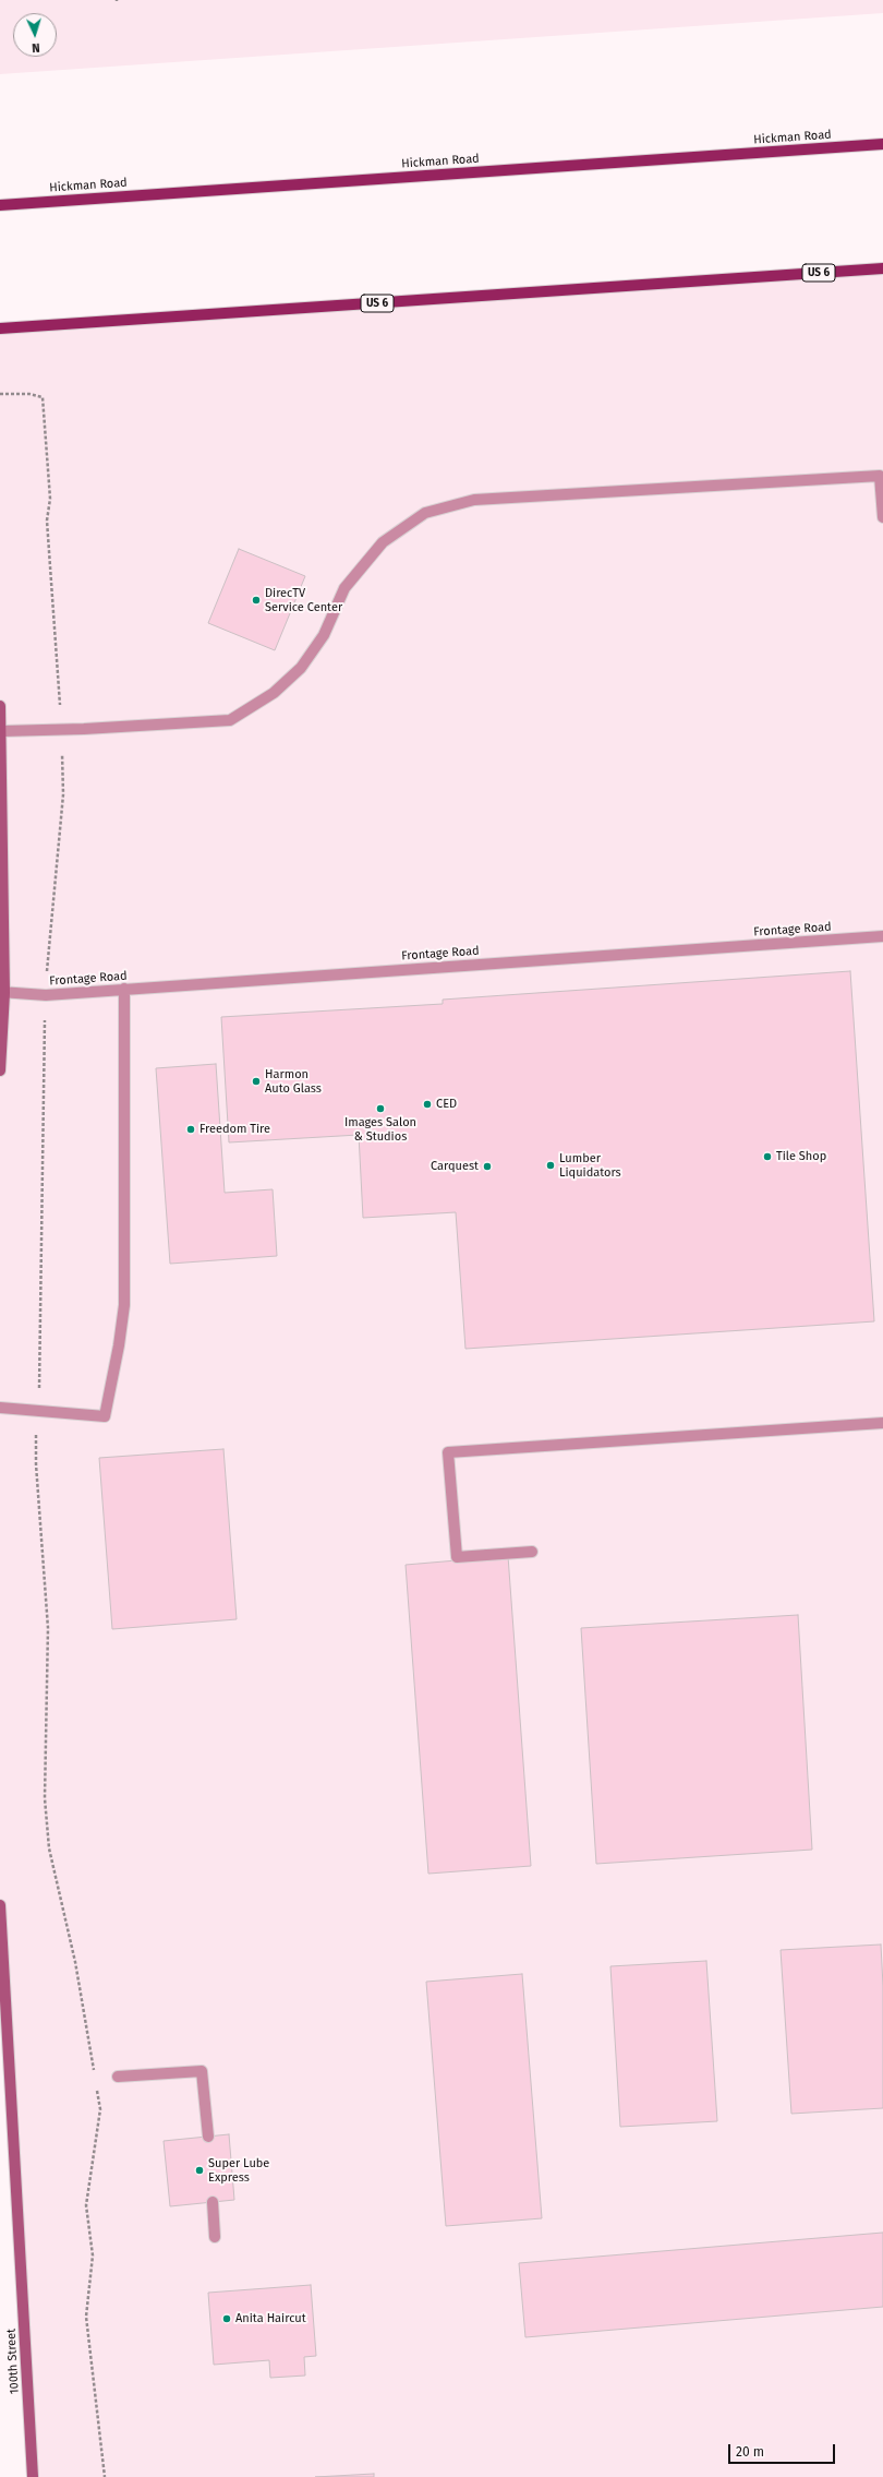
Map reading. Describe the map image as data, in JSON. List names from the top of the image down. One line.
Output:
{"streets":{"main road":["Hickman Road","US 6","100th Street"],"lane":["Frontage Road"]},"places":["DirecTV Service Center","Harmon Auto Glass","CED","Images Salon & Studios","Freedom Tire","Tile Shop","Lumber Liquidators","Carquest","Super Lube Express","Anita Haircut"],"scale_bar":"20 m","north":"bottom"}
